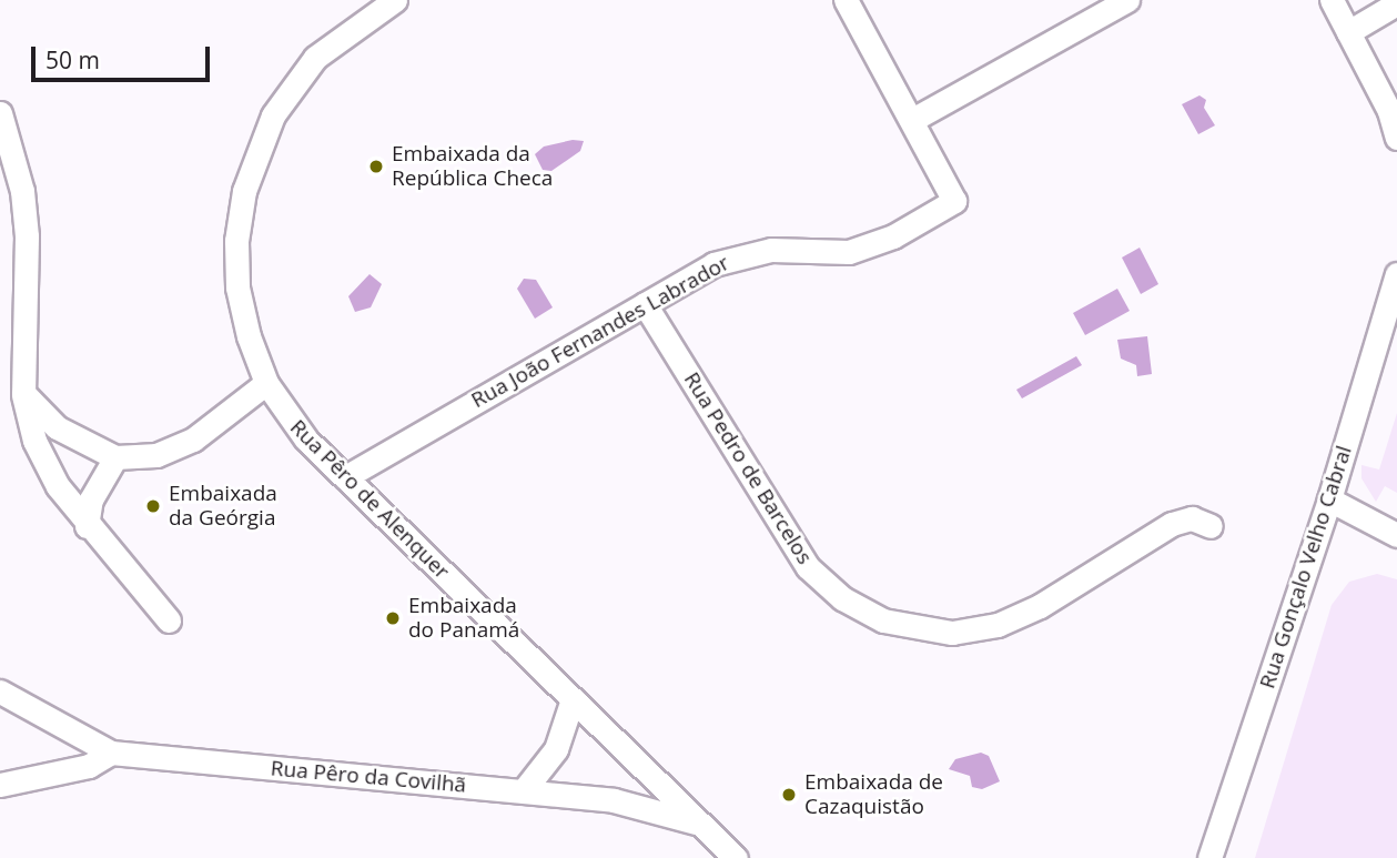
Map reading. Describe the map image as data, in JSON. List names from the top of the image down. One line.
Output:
{"streets":{"street":["Rua João Fernandes Labrador","Rua Pedro de Barcelos","Rua Pêro de Alenquer","Rua Gonçalo Velho Cabral","Rua Pêro da Covilhã"]},"crossings":[["Rua João Fernandes Labrador","Rua Pedro de Barcelos"],["Rua João Fernandes Labrador","Rua Pêro de Alenquer"],["Rua Pêro de Alenquer","Rua Pêro da Covilhã"]],"places":["Embaixada da República Checa","Embaixada da Geórgia","Embaixada do Panamá","Embaixada de Cazaquistão"],"scale_bar":"50 m"}
